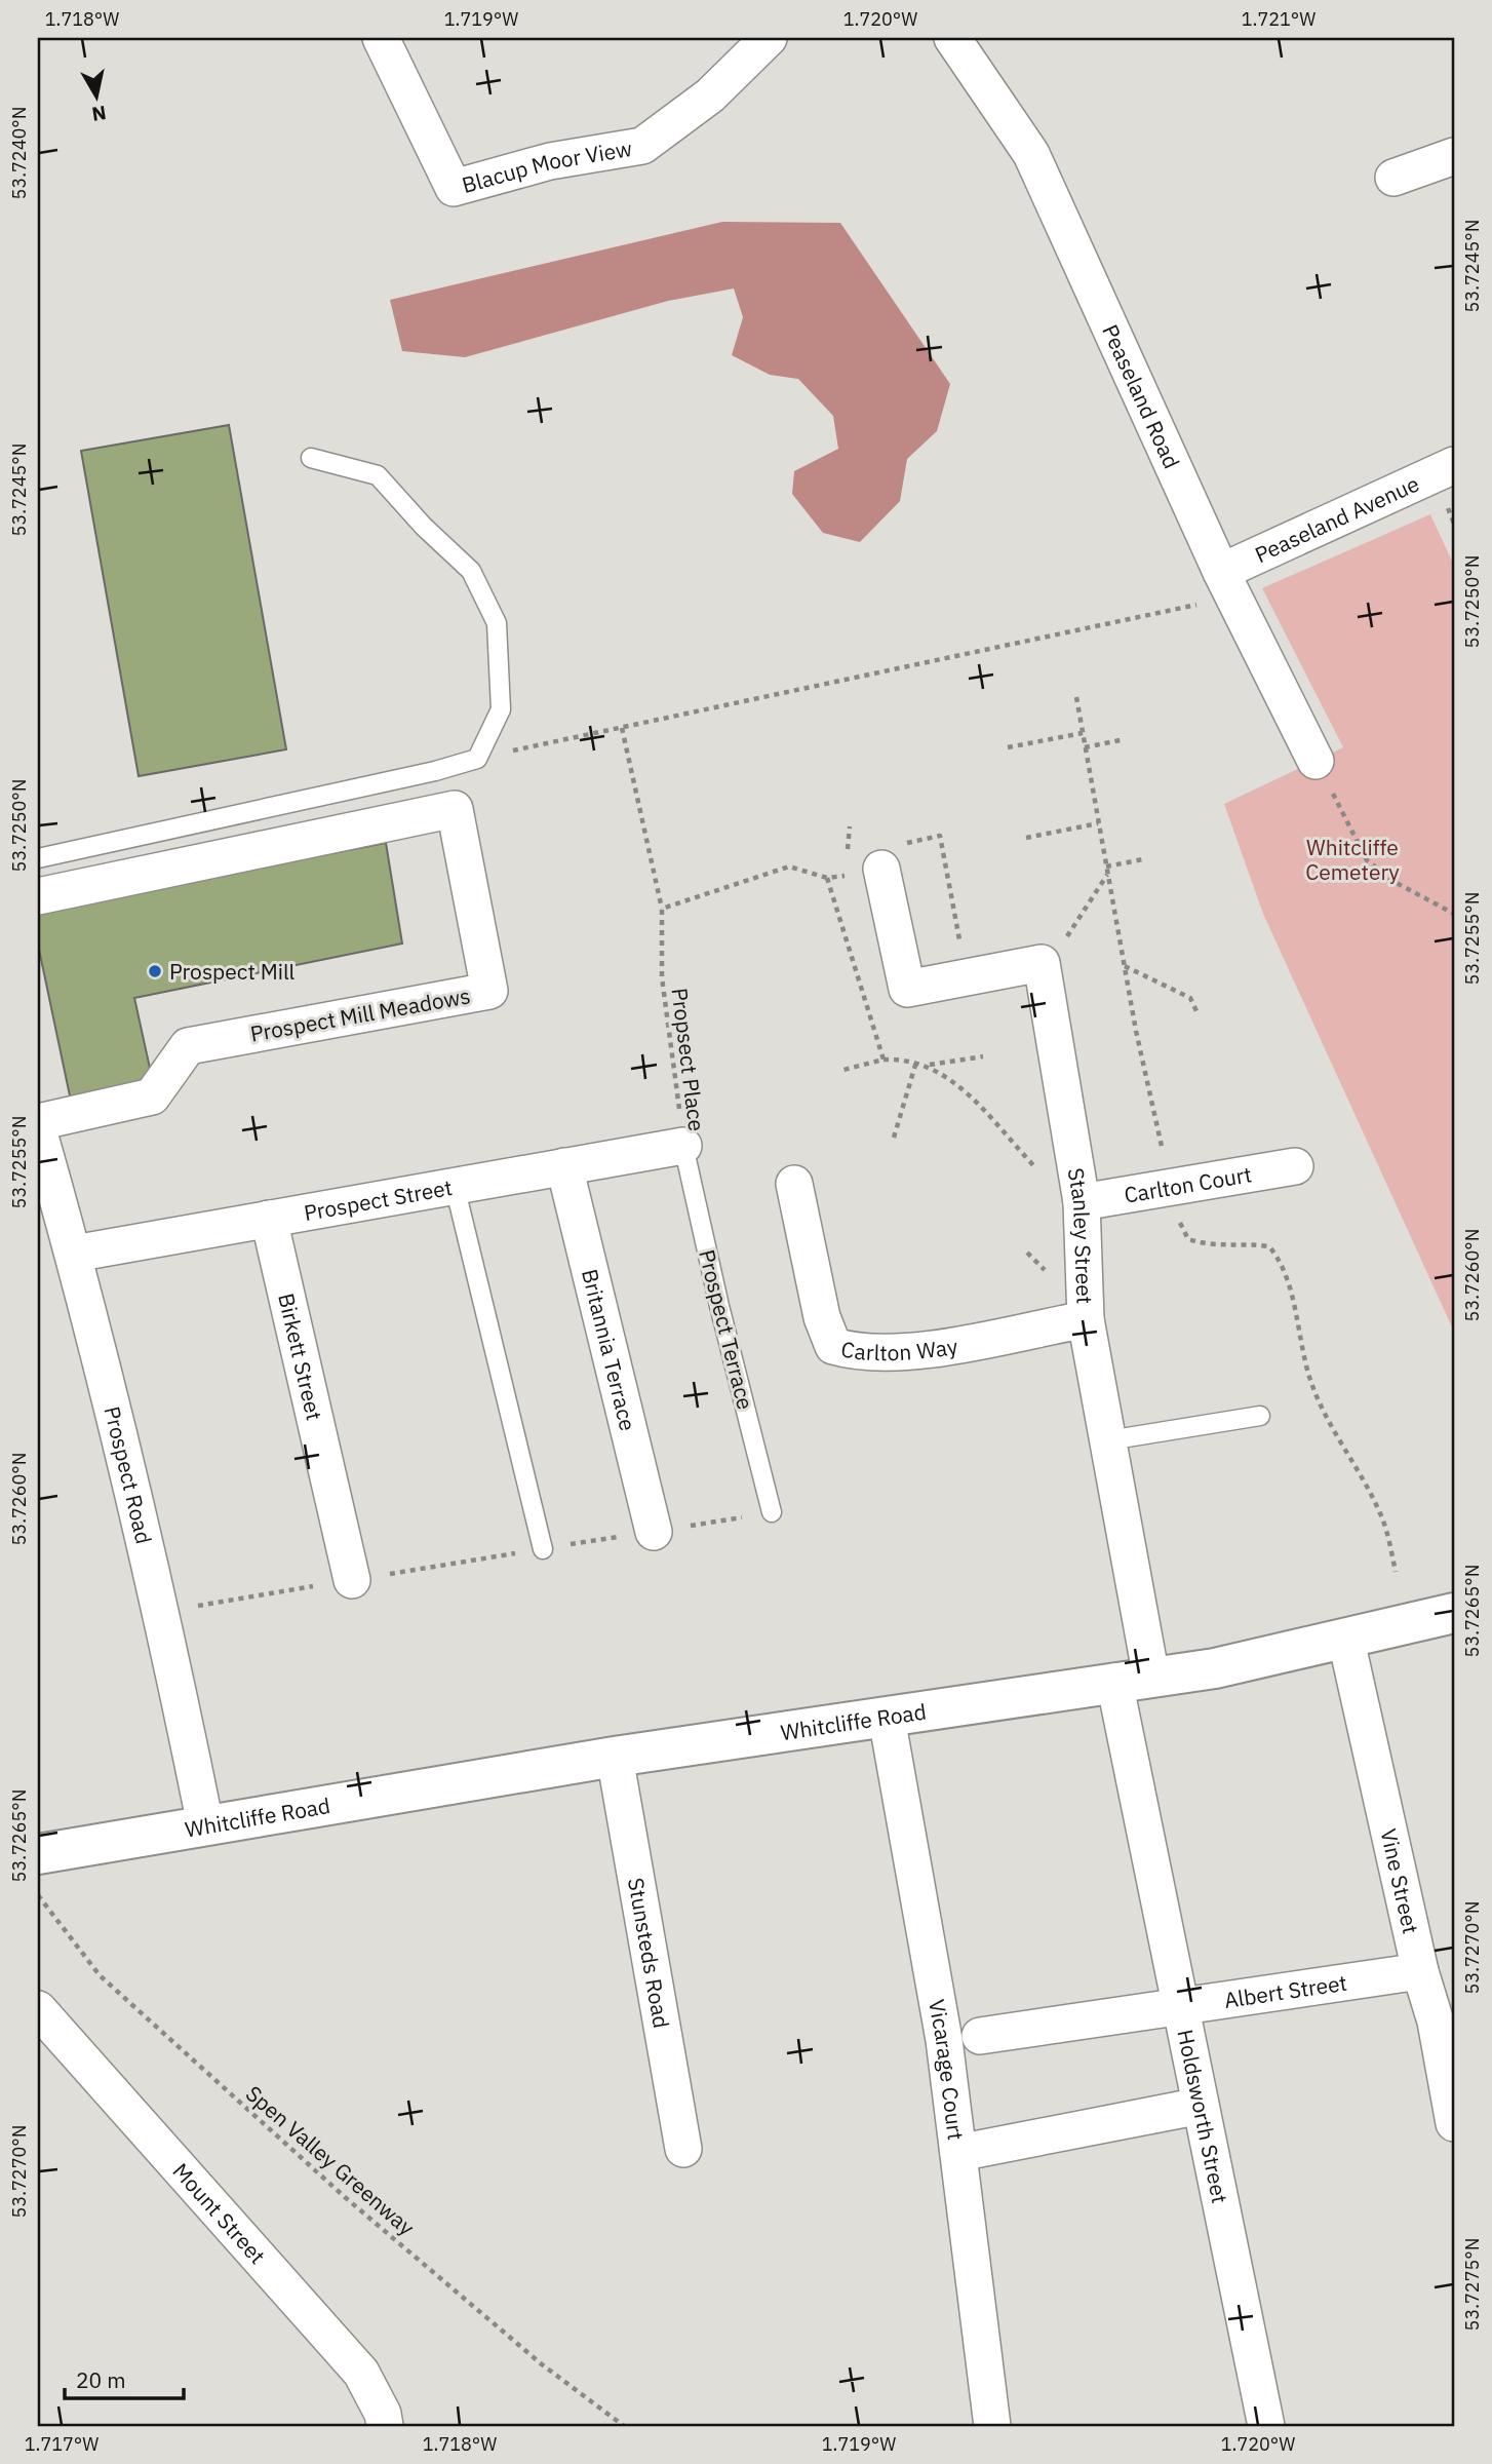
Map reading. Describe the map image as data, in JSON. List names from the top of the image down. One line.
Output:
{"streets":{"main road":["Whitcliffe Road"],"street":["Blacup Moor View","Peaseland Road","Peaseland Avenue","Prospect Mill Meadows","Carlton Court","Prospect Street","Stanley Street","Carlton Way","Britannia Terrace","Birkett Street","Prospect Road","Vine Street","Stunsteds Road","Albert Street","Vicarage Court","Holdsworth Street","Mount Street"],"lane":["Prospect Terrace"],"path":["Propsect Place","Spen Valley Greenway"]},"crossings":[["Peaseland Road","Peaseland Avenue"],["Propsect Place","Prospect Street"],["Propsect Place","Prospect Terrace"],["Carlton Court","Stanley Street"],["Prospect Street","Prospect Terrace"],["Prospect Street","Britannia Terrace"],["Prospect Street","Birkett Street"],["Prospect Street","Prospect Road"],["Stanley Street","Carlton Way"],["Stanley Street","Whitcliffe Road"],["Stanley Street","Holdsworth Street"],["Prospect Road","Whitcliffe Road"],["Whitcliffe Road","Vine Street"],["Whitcliffe Road","Stunsteds Road"],["Whitcliffe Road","Vicarage Court"],["Whitcliffe Road","Holdsworth Street"],["Vine Street","Albert Street"],["Albert Street","Holdsworth Street"]],"parks":["Whitcliffe Cemetery"],"places":["Prospect Mill"],"scale_bar":"20 m","north":"bottom","coordinates":["1.718°W","1.719°W","1.720°W","1.721°W","53.7240°N","53.7245°N","53.7250°N","53.7255°N","53.7260°N","53.7265°N","53.7270°N","53.7275°N","1.717°W"]}
